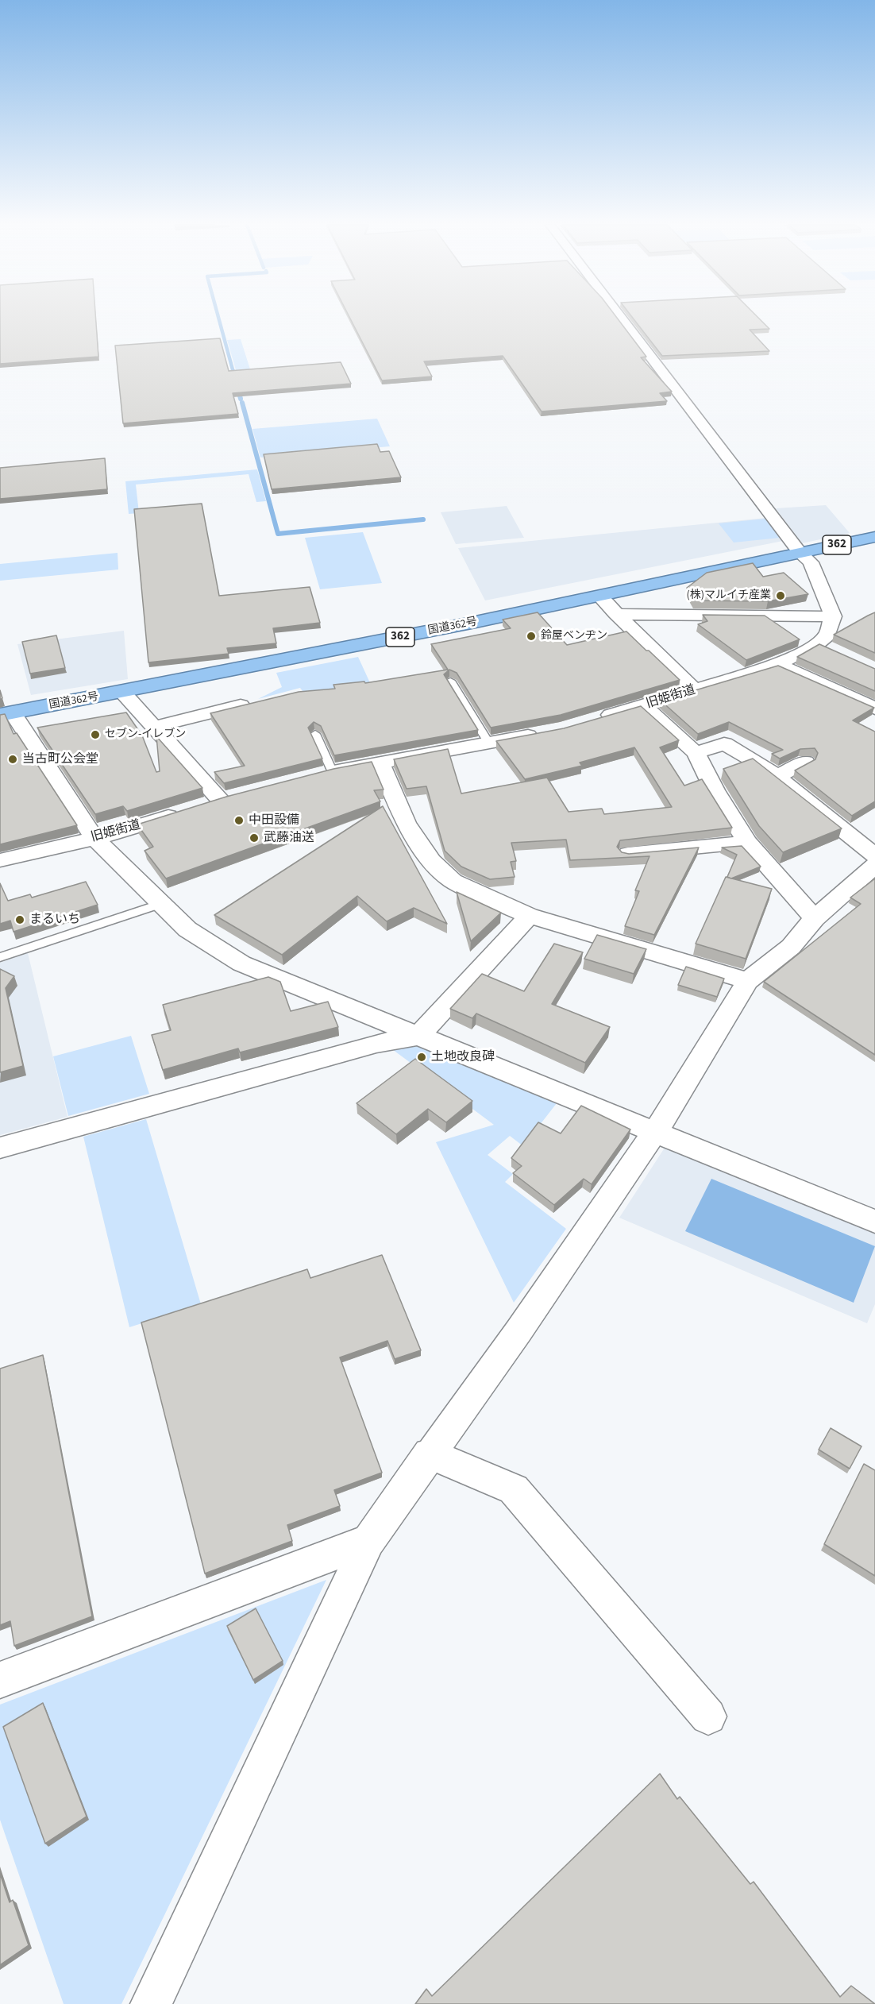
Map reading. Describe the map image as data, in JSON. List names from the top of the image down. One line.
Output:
{"streets":{"highway":["362","国道362号"],"street":["旧姫街道"]},"places":["(株)マルイチ産業","鈴屋ベンヂン","セブン-イレブン","当古町公会堂","中田設備","武藤油送","まるいち","土地改良碑"]}
